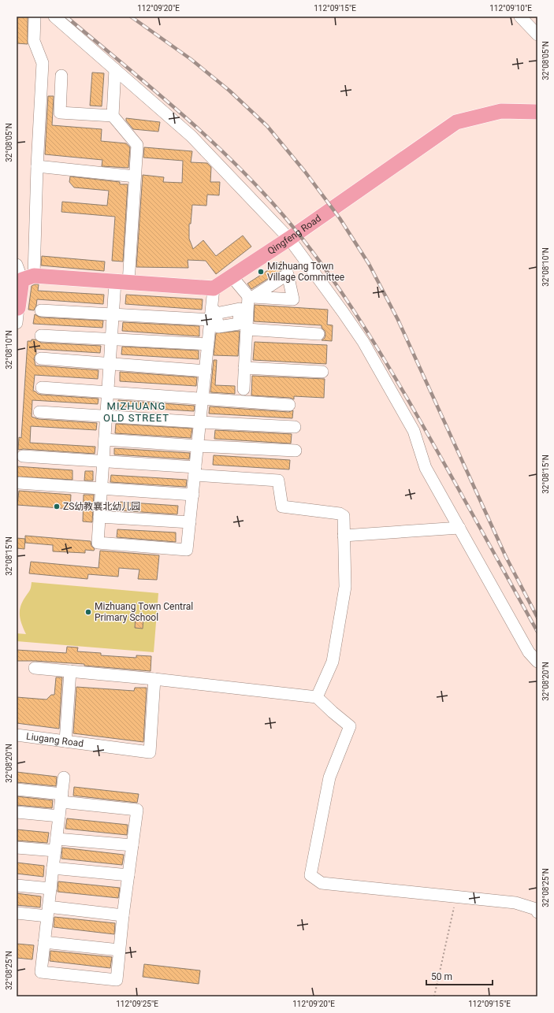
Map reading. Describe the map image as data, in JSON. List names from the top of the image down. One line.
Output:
{"streets":{"main road":["Qingfeng Road"],"street":["Liugang Road"]},"districts":["MIZHUANG OLD STREET"],"places":["Mizhuang Town Village Committee","ZS幼教襄北幼儿园","Mizhuang Town Central Primary School"],"scale_bar":"50 m","coordinates":["112°09'20\"E","112°09'15\"E","112°09'10\"E","32°08'05\"N","32°08'10\"N","32°08'15\"N","32°08'20\"N","32°08'25\"N","112°09'25\"E"]}
